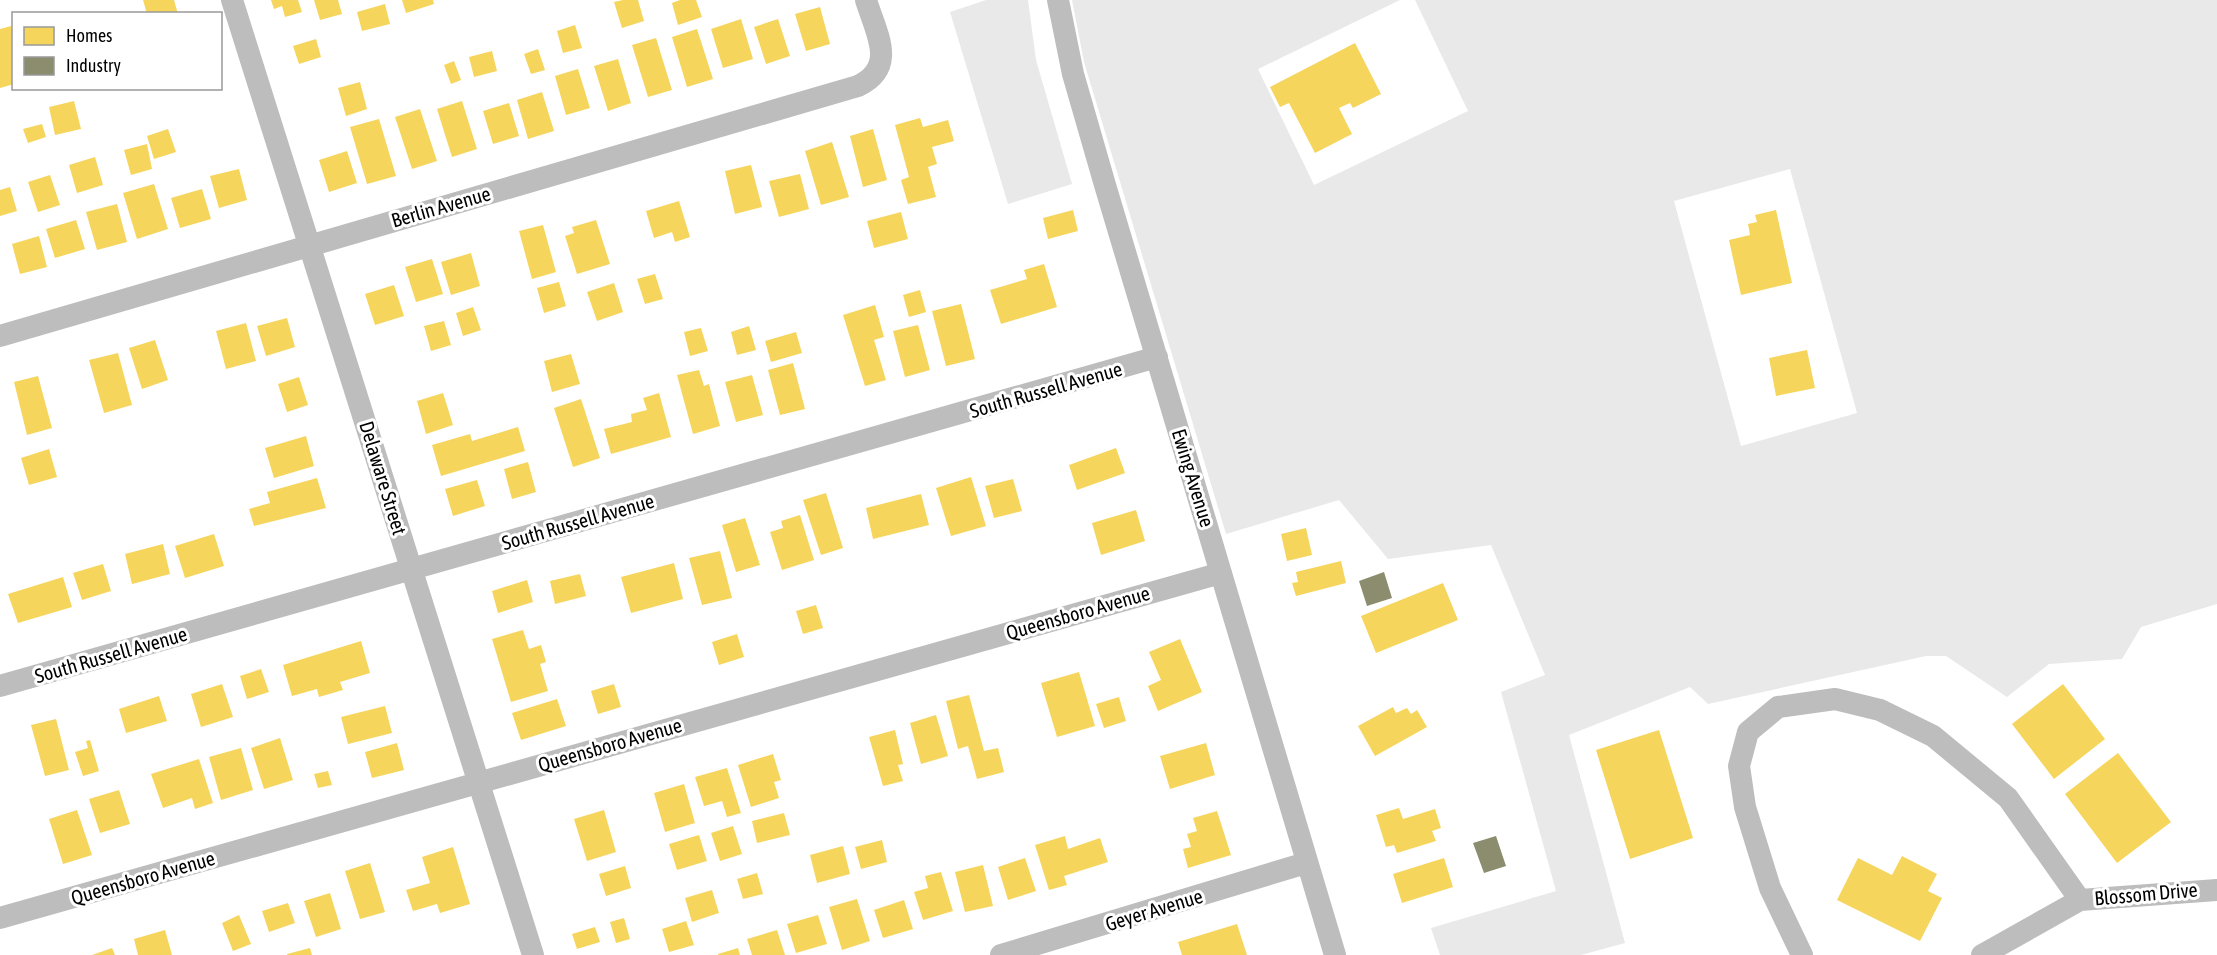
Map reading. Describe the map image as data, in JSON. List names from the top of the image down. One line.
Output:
{"streets":{"street":["Berlin Avenue","South Russell Avenue","Delaware Street","Ewing Avenue","Queensboro Avenue","Blossom Drive","Geyer Avenue"]},"crossings":[["Berlin Avenue","Delaware Street"],["South Russell Avenue","Delaware Street"],["South Russell Avenue","Ewing Avenue"],["Delaware Street","Queensboro Avenue"],["Ewing Avenue","Queensboro Avenue"],["Ewing Avenue","Geyer Avenue"]],"legend":["Homes","Industry"]}
